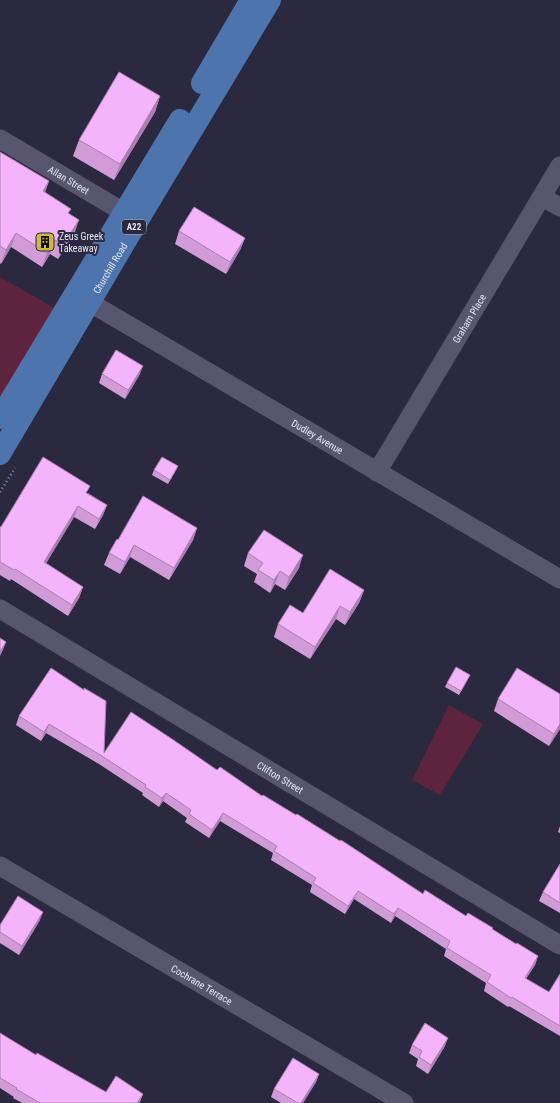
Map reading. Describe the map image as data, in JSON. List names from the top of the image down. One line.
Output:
{"streets":{"main road":["A22","Churchill Road"],"street":["Allan Street","Graham Place","Dudley Avenue","Clifton Street","Cochrane Terrace"]},"crossings":[["Allan Street","Churchill Road"],["Churchill Road","Dudley Avenue"],["Graham Place","Dudley Avenue"]],"places":{"building":["Zeus Greek Takeaway"]}}
